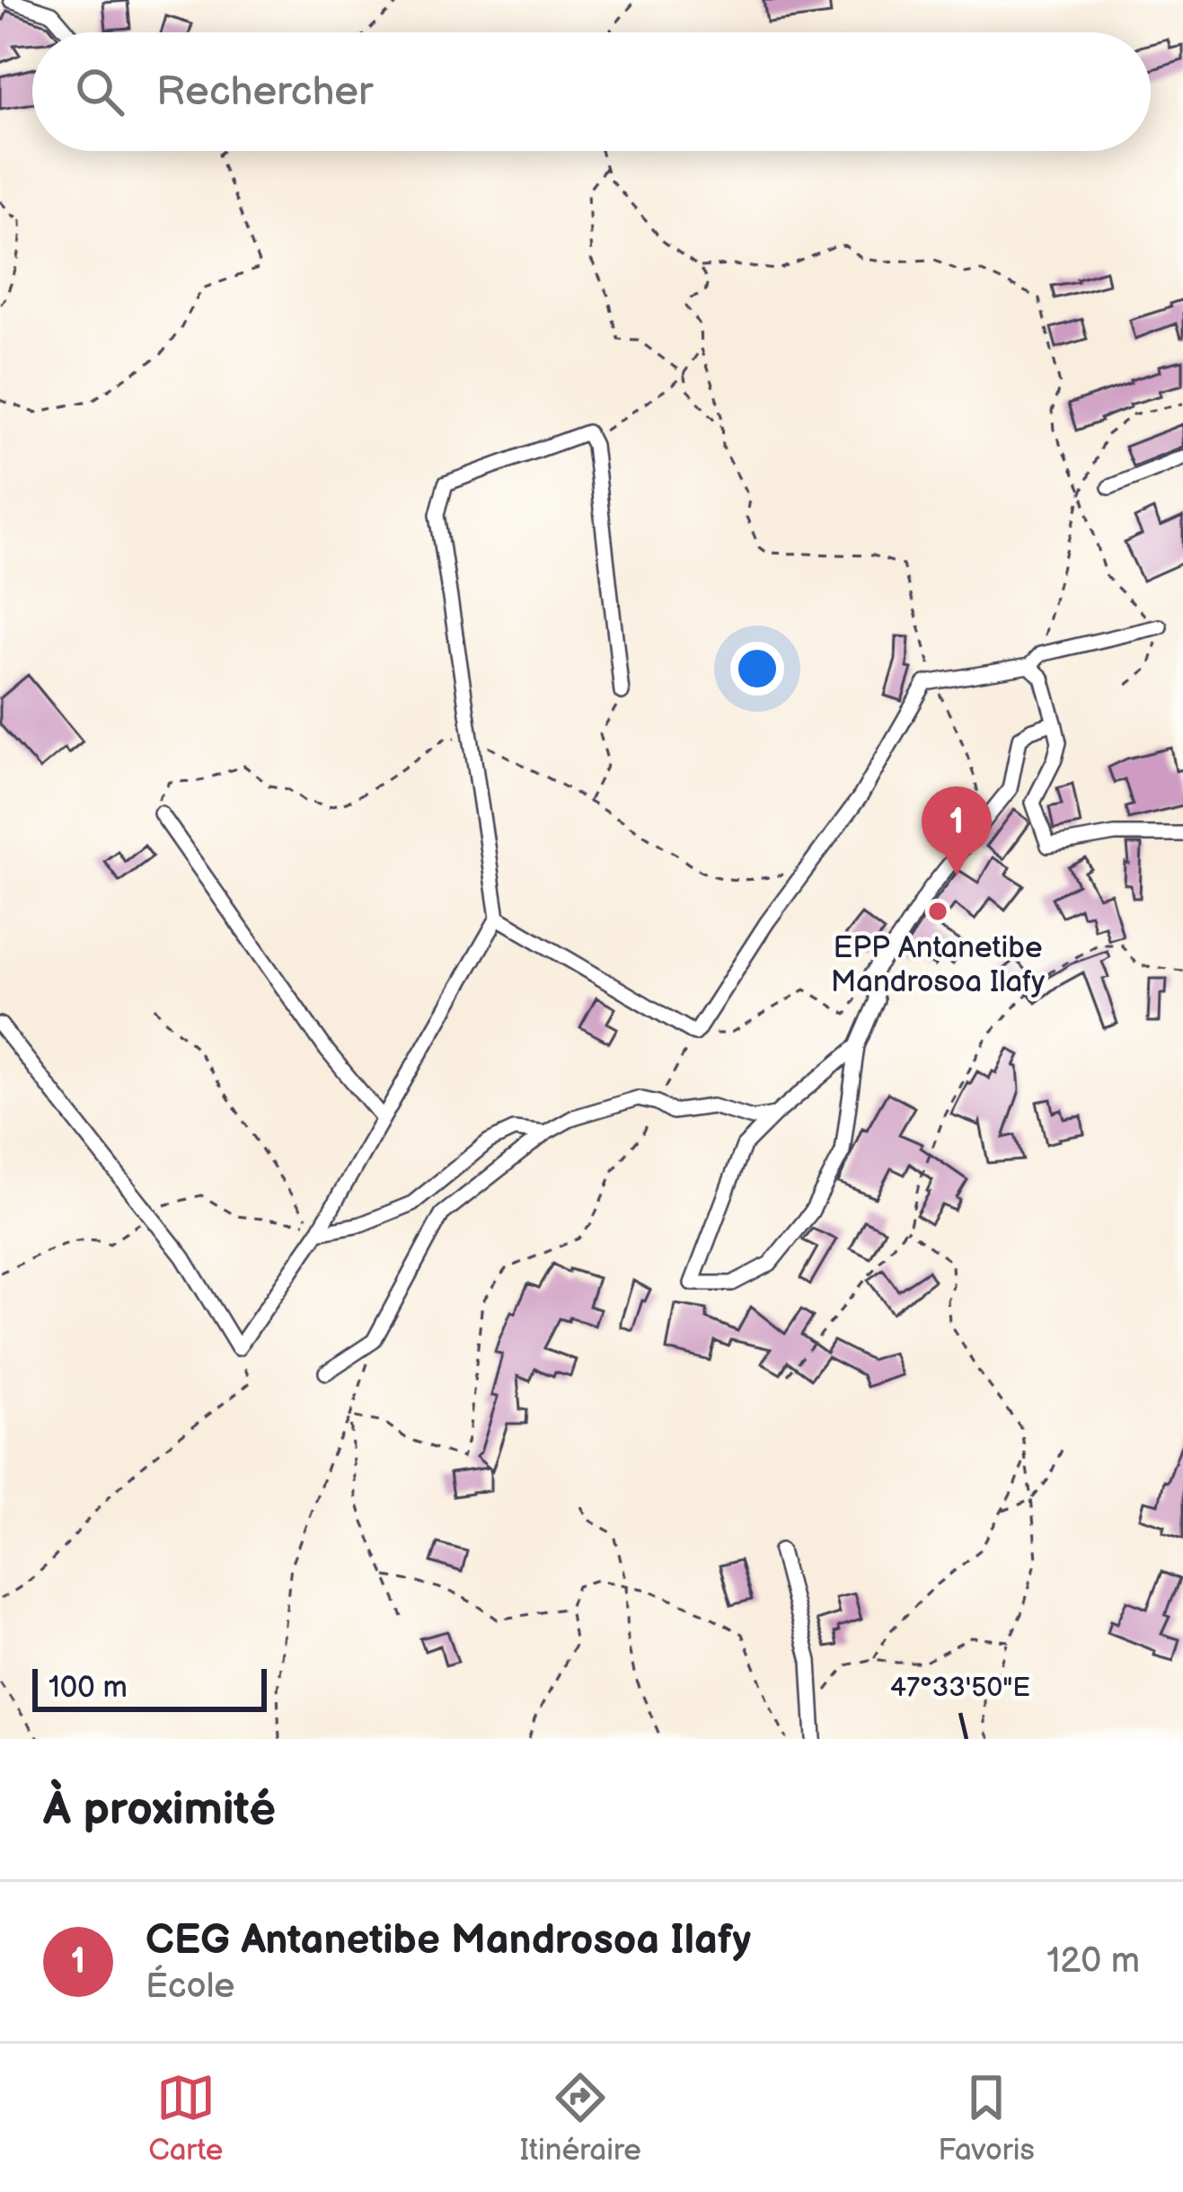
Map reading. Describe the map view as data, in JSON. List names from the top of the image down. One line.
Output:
{"places":["EPP Antanetibe Mandrosoa Ilafy"],"scale_bar":"100 m","page":{"search":"Rechercher","pins":"1","scale":"100 m","heading":"À proximité","list":[{"mark":"1","name":"CEG Antanetibe Mandrosoa Ilafy","note":"École","value":"120 m"}],"nav":["Carte","Itinéraire","Favoris"]},"coordinates":["47°33'50\"E"]}
